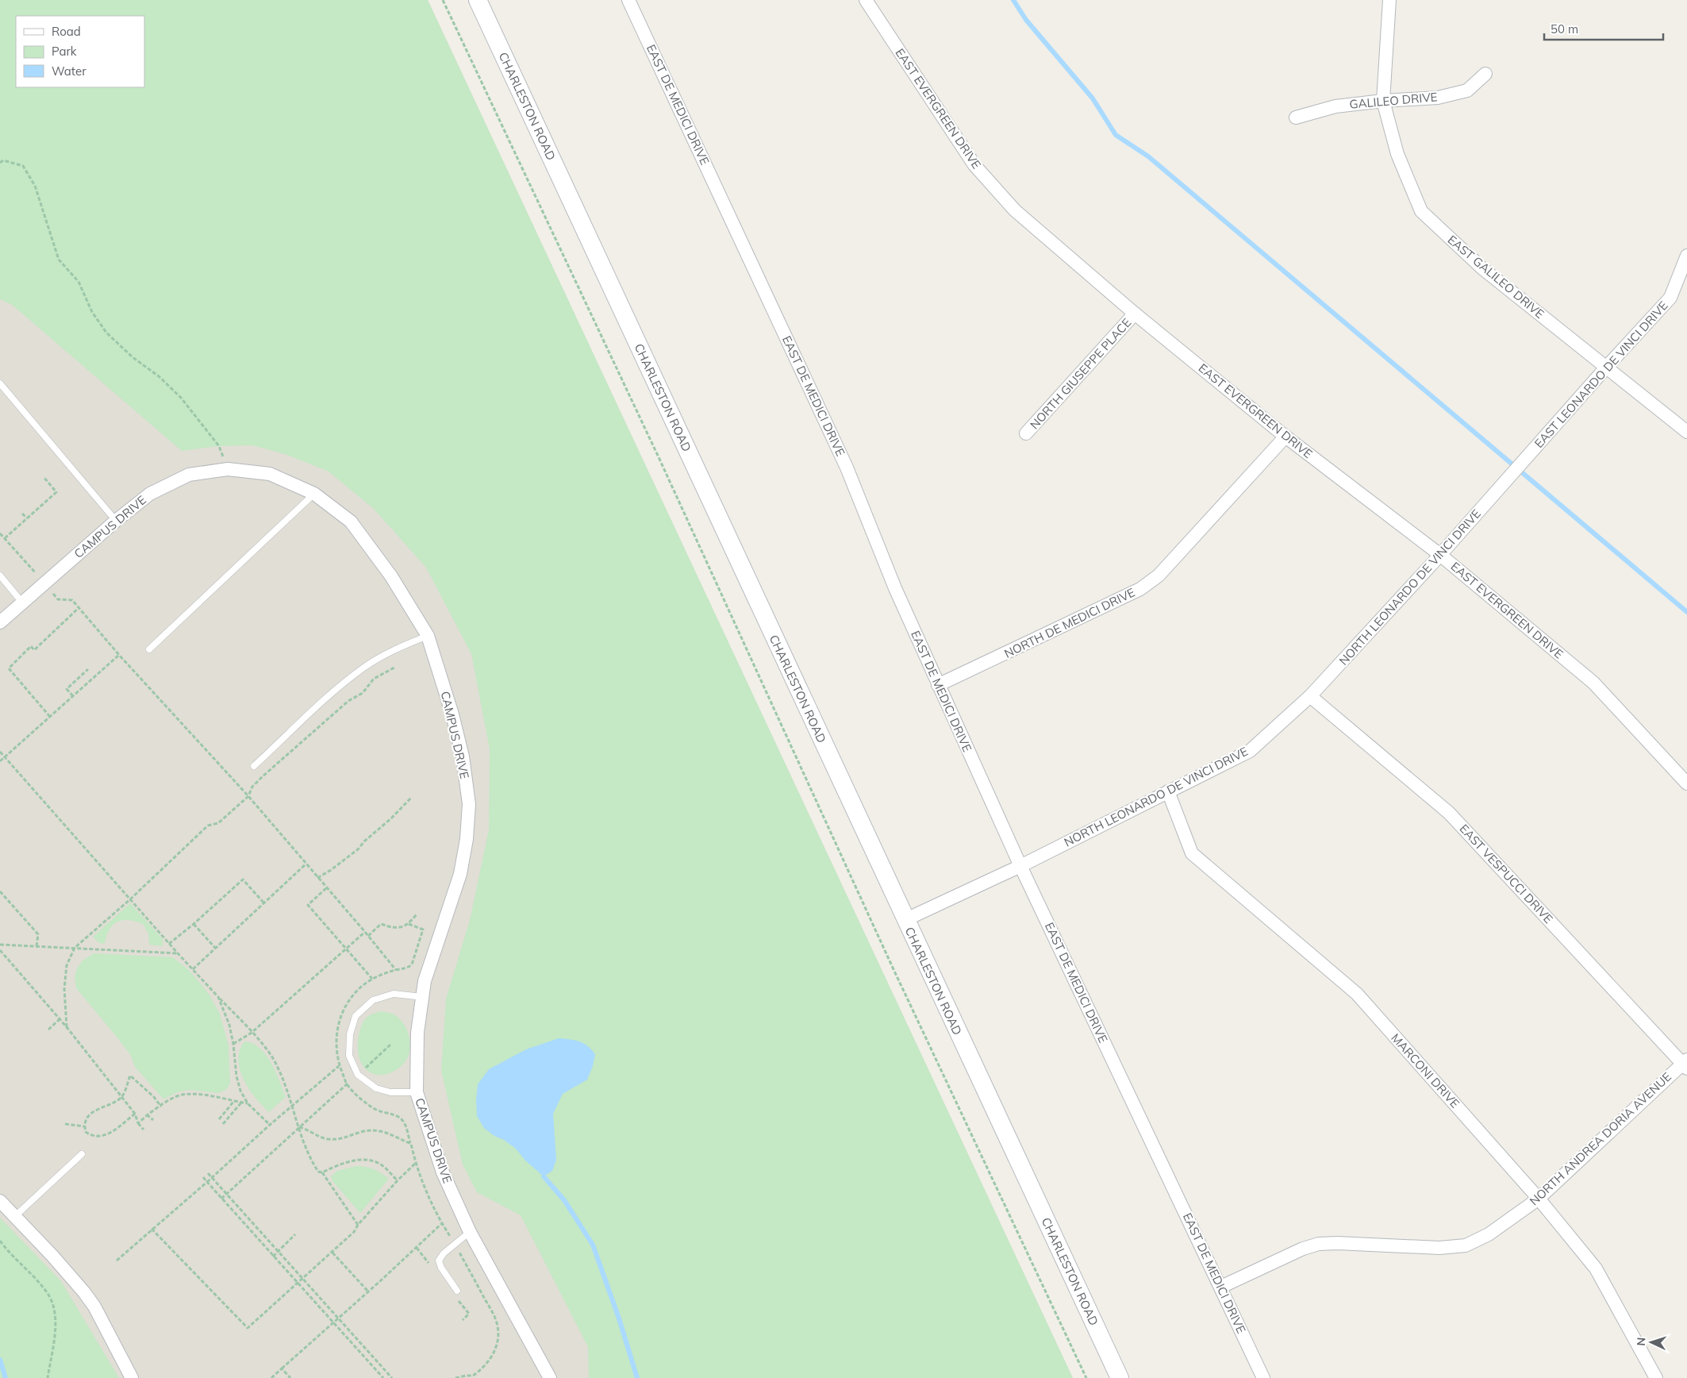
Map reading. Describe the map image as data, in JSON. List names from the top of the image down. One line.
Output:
{"streets":{"main road":["CHARLESTON ROAD"],"street":["GALILEO DRIVE","EAST DE MEDICI DRIVE","EAST EVERGREEN DRIVE","EAST GALILEO DRIVE","NORTH GIUSEPPE PLACE","EAST LEONARDO DE VINCI DRIVE","CAMPUS DRIVE","NORTH LEONARDO DE VINCI DRIVE","NORTH DE MEDICI DRIVE","EAST VESPUCCI DRIVE","MARCONI DRIVE","NORTH ANDREA DORIA AVENUE"]},"crossings":[["GALILEO DRIVE","EAST GALILEO DRIVE"],["EAST DE MEDICI DRIVE","NORTH LEONARDO DE VINCI DRIVE"],["EAST DE MEDICI DRIVE","NORTH DE MEDICI DRIVE"],["EAST DE MEDICI DRIVE","NORTH ANDREA DORIA AVENUE"],["CHARLESTON ROAD","NORTH LEONARDO DE VINCI DRIVE"],["EAST EVERGREEN DRIVE","NORTH GIUSEPPE PLACE"],["EAST EVERGREEN DRIVE","NORTH LEONARDO DE VINCI DRIVE"],["EAST EVERGREEN DRIVE","NORTH DE MEDICI DRIVE"],["EAST GALILEO DRIVE","EAST LEONARDO DE VINCI DRIVE"],["EAST LEONARDO DE VINCI DRIVE","NORTH LEONARDO DE VINCI DRIVE"],["NORTH LEONARDO DE VINCI DRIVE","EAST VESPUCCI DRIVE"],["NORTH LEONARDO DE VINCI DRIVE","MARCONI DRIVE"],["EAST VESPUCCI DRIVE","NORTH ANDREA DORIA AVENUE"],["MARCONI DRIVE","NORTH ANDREA DORIA AVENUE"]],"legend":["Road","Park","Water"],"scale_bar":"50 m","north":"left"}
